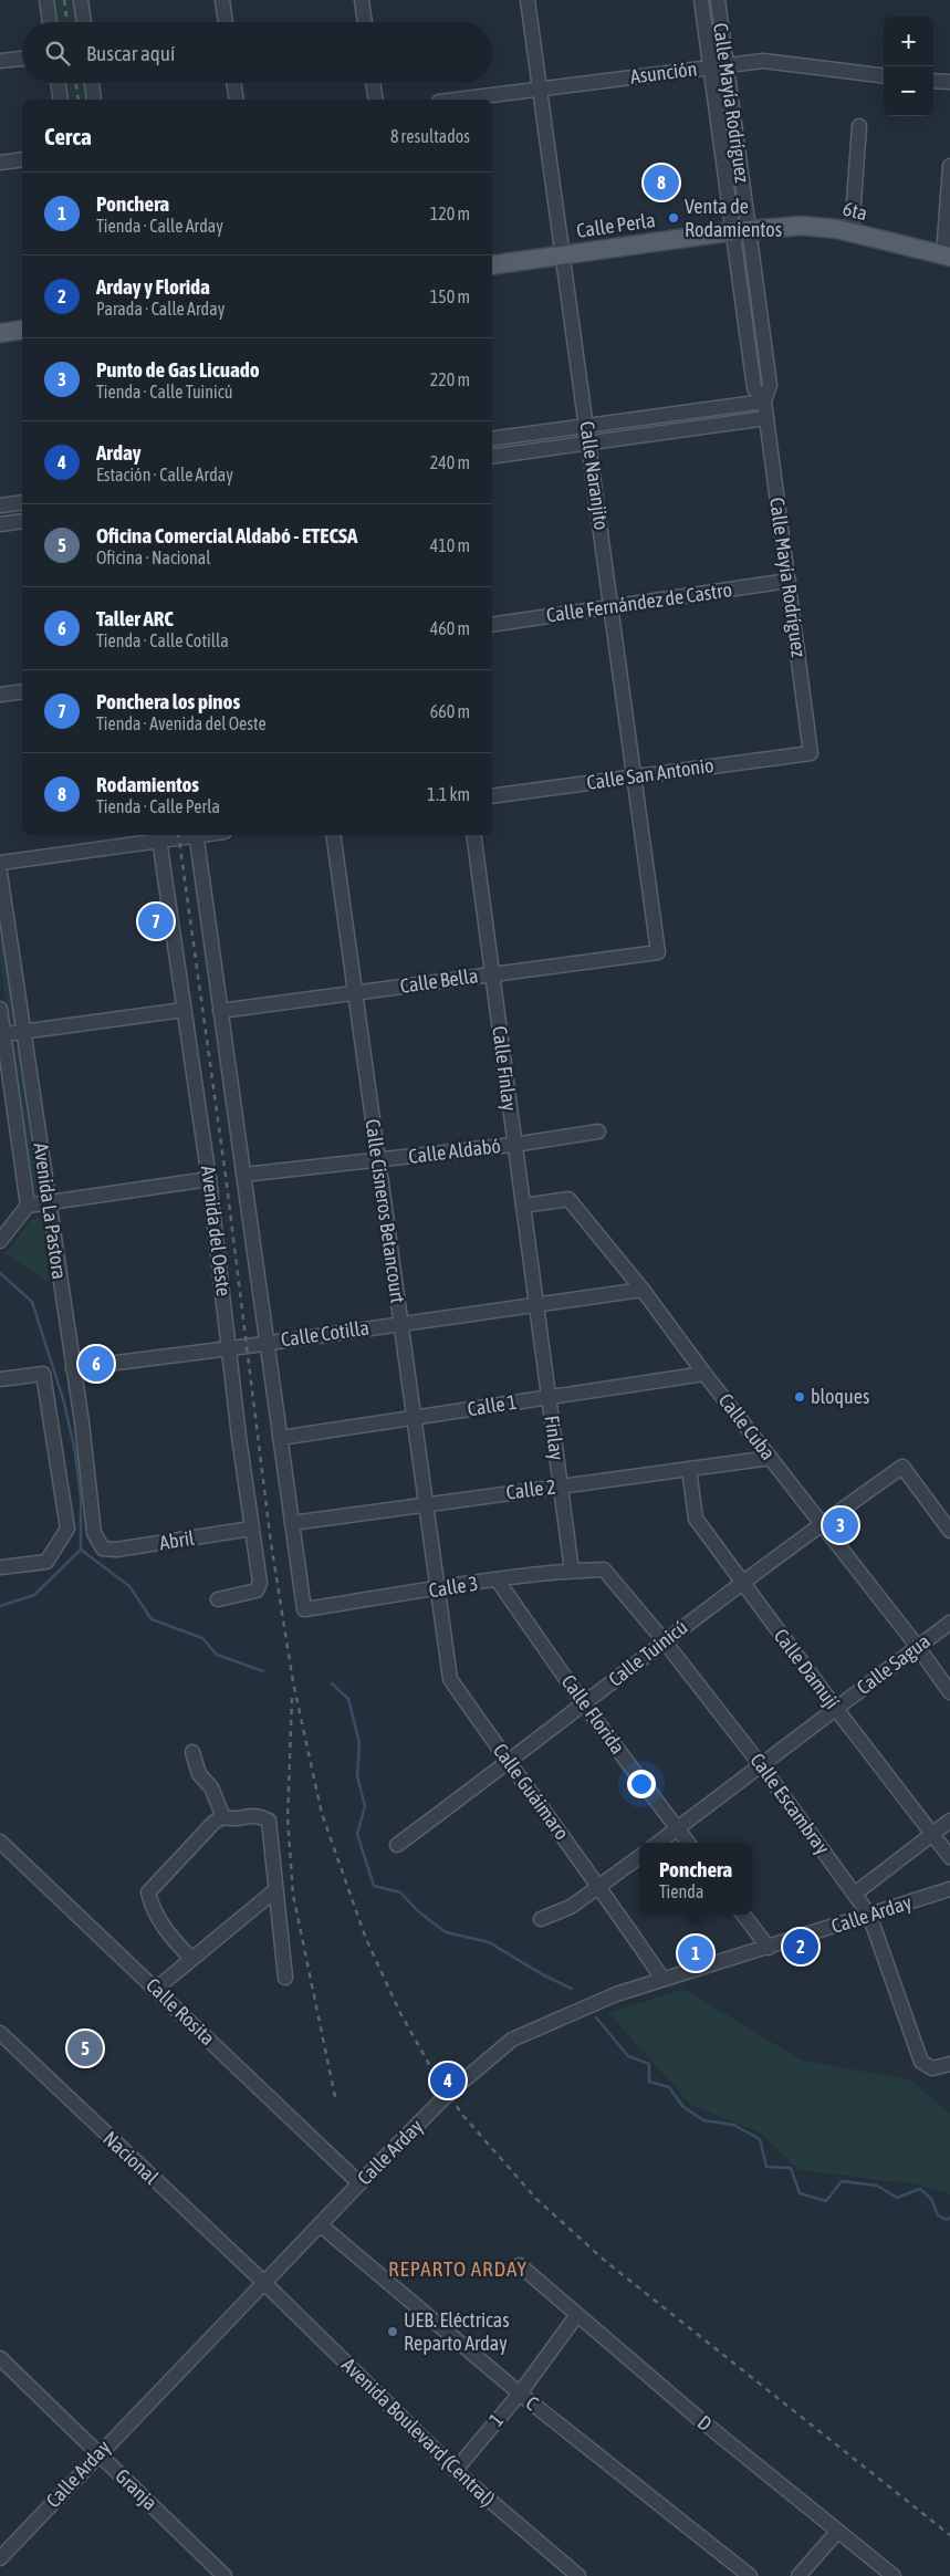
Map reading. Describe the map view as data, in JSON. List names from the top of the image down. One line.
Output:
{"streets":{"main road":["6ta","Calle Perla"],"street":["Asunción","Calle Mayía Rodríguez","Calle Naranjito","Calle Fernández de Castro","Calle San Antonio","Calle Bella","Calle Finlay","Calle Aldabó","Avenida La Pastora","Calle Cisneros Betancourt","Avenida del Oeste","Calle Cotilla","Calle 1","Calle Cuba","Finlay","Calle 2","Abril","Calle 3","Calle Tuinicú","Calle Sagua","Calle Damují","Calle Florida","Calle Guáimaro","Calle Escambray","Calle Arday","Calle Rosita","Nacional","C","1","D","Avenida Boulevard (Central)","Granja"]},"crossings":[["Asunción","Calle Mayía Rodríguez"],["Asunción","Calle Naranjito"],["Calle Mayía Rodríguez","6ta"],["Calle Mayía Rodríguez","Calle Perla"],["Calle Mayía Rodríguez","Calle Fernández de Castro"],["Calle Mayía Rodríguez","Calle San Antonio"],["6ta","Calle Perla"],["Calle Perla","Calle Naranjito"],["Calle Naranjito","Calle Fernández de Castro"],["Calle Naranjito","Calle San Antonio"],["Calle Naranjito","Calle Bella"],["Calle Bella","Calle Finlay"],["Calle Bella","Calle Cisneros Betancourt"],["Calle Bella","Avenida del Oeste"],["Calle Finlay","Calle Aldabó"],["Calle Finlay","Calle Cotilla"],["Calle Finlay","Calle Cuba"],["Calle Finlay","Finlay"],["Calle Aldabó","Calle Cisneros Betancourt"],["Calle Aldabó","Avenida del Oeste"],["Avenida La Pastora","Calle Cotilla"],["Avenida La Pastora","Abril"],["Calle Cisneros Betancourt","Calle Cotilla"],["Calle Cisneros Betancourt","Calle 1"],["Calle Cisneros Betancourt","Calle 2"],["Calle Cisneros Betancourt","Calle 3"],["Calle Cisneros Betancourt","Calle Guáimaro"],["Avenida del Oeste","Calle Cotilla"],["Avenida del Oeste","Calle 1"],["Avenida del Oeste","Calle 2"],["Avenida del Oeste","Abril"],["Avenida del Oeste","Calle 3"],["Calle Cotilla","Calle Cuba"],["Calle Cotilla","Finlay"],["Calle 1","Calle Cuba"],["Calle 1","Finlay"],["Calle Cuba","Calle 2"],["Calle Cuba","Calle Tuinicú"],["Calle Cuba","Calle Sagua"],["Finlay","Calle 2"],["Finlay","Calle 3"],["Calle 2","Calle Damují"],["Calle 3","Calle Florida"],["Calle 3","Calle Guáimaro"],["Calle 3","Calle Escambray"],["Calle Tuinicú","Calle Damují"],["Calle Tuinicú","Calle Florida"],["Calle Tuinicú","Calle Guáimaro"],["Calle Tuinicú","Calle Escambray"],["Calle Sagua","Calle Damují"],["Calle Sagua","Calle Florida"],["Calle Sagua","Calle Escambray"],["Calle Guáimaro","Calle Arday"],["Calle Escambray","Calle Arday"],["Calle Arday","Calle Rosita"],["Calle Arday","Nacional"],["Calle Arday","C"],["Calle Arday","Avenida Boulevard (Central)"],["Calle Arday","Granja"],["Nacional","Avenida Boulevard (Central)"],["C","1"],["1","D"],["1","Avenida Boulevard (Central)"]],"districts":["REPARTO ARDAY"],"places":["Venta de Rodamientos","bloques","UEB. Eléctricas Reparto Arday"],"page":{"map_buttons":["+","−"],"search":"Buscar aquí","heading":["Cerca","8 resultados"],"pins":["8","7","6","3","2","1","5","4"],"list":[{"mark":"1","name":"Ponchera","note":"Tienda · Calle Arday","value":"120 m"},{"mark":"2","name":"Arday y Florida","note":"Parada · Calle Arday","value":"150 m"},{"mark":"3","name":"Punto de Gas Licuado","note":"Tienda · Calle Tuinicú","value":"220 m"},{"mark":"4","name":"Arday","note":"Estación · Calle Arday","value":"240 m"},{"mark":"5","name":"Oficina Comercial Aldabó - ETECSA","note":"Oficina · Nacional","value":"410 m"},{"mark":"6","name":"Taller ARC","note":"Tienda · Calle Cotilla","value":"460 m"},{"mark":"7","name":"Ponchera los pinos","note":"Tienda · Avenida del Oeste","value":"660 m"},{"mark":"8","name":"Rodamientos","note":"Tienda · Calle Perla","value":"1.1 km"}],"popup":["Ponchera","Tienda"]}}
